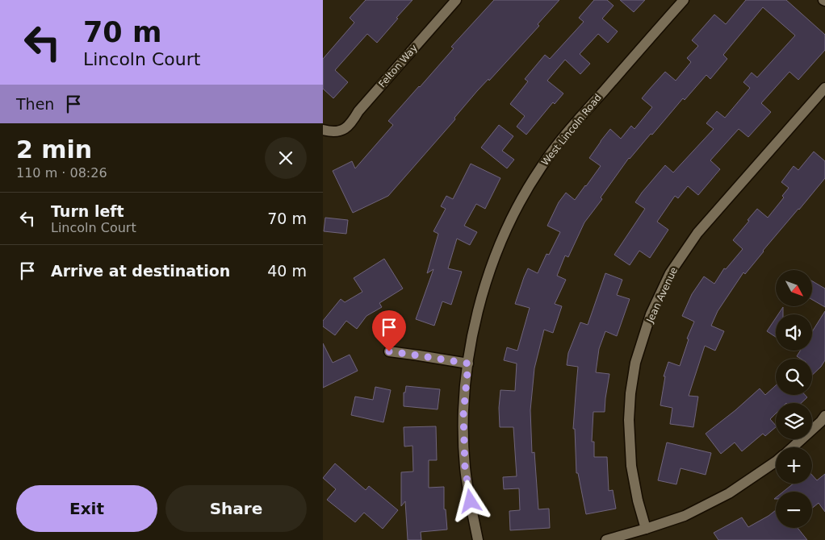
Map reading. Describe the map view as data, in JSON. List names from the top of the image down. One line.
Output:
{"streets":{"street":["Felton Way","West Lincoln Road","Jean Avenue"]},"north":"bottom right","page":{"turn":["70 m","Lincoln Court"],"then":"Then","heading":["2 min","110 m · 08:26"],"list":[{"name":"Turn left","note":"Lincoln Court","value":"70 m"},{"name":"Arrive at destination","value":"40 m"}],"map_buttons":["+","−"],"buttons":["Exit","Share"]}}
